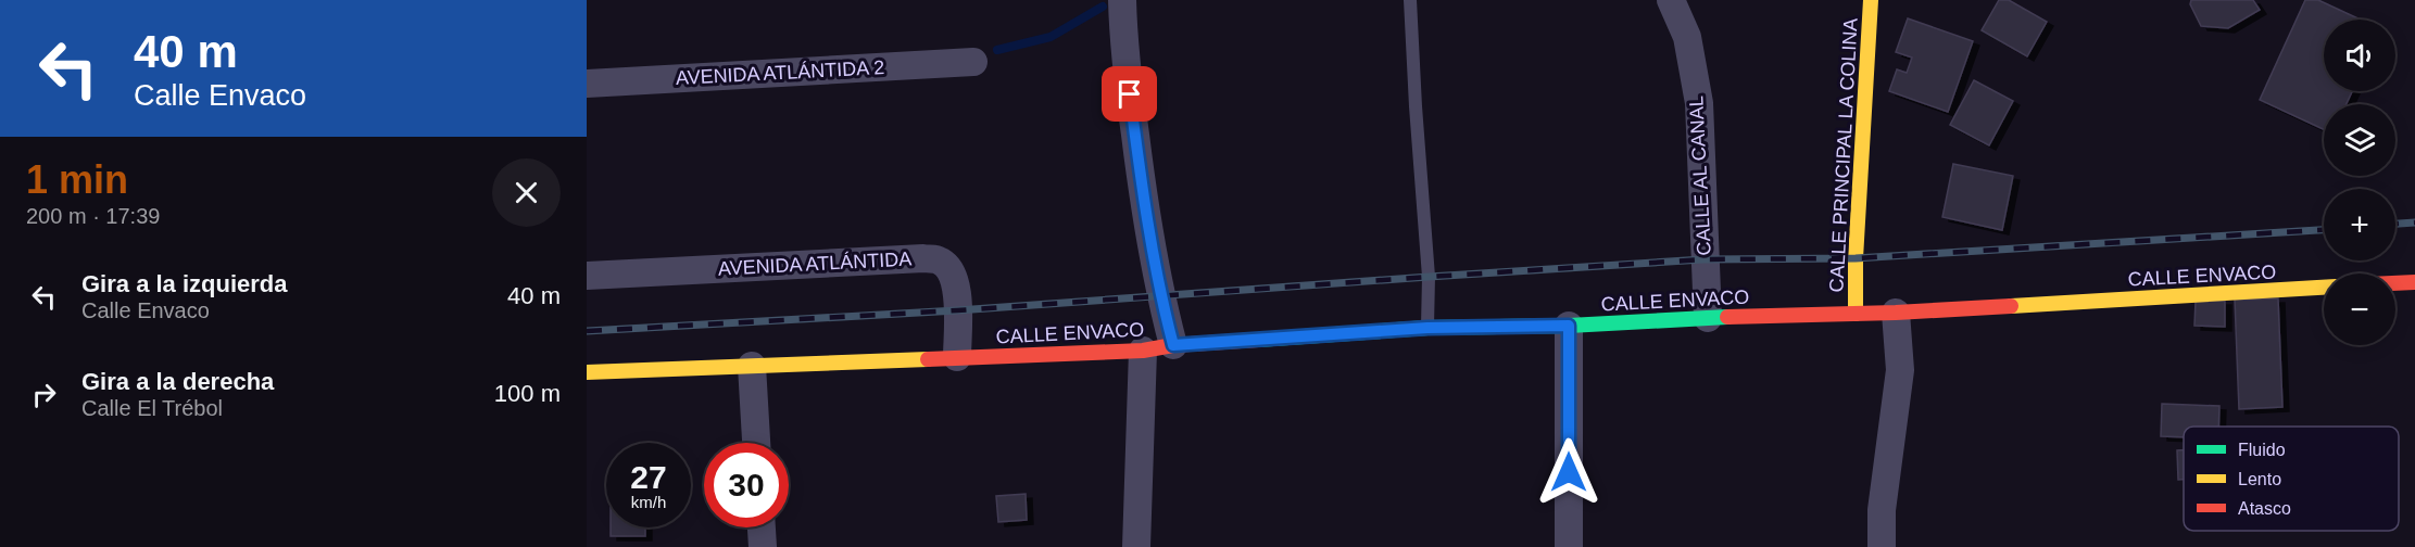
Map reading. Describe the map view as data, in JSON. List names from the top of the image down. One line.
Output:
{"streets":{"street":["AVENIDA ATLÁNTIDA 2","CALLE PRINCIPAL LA COLINA","CALLE AL CANAL","AVENIDA ATLÁNTIDA","CALLE ENVACO"]},"crossings":[["CALLE PRINCIPAL LA COLINA","CALLE ENVACO"],["CALLE AL CANAL","CALLE ENVACO"],["AVENIDA ATLÁNTIDA","CALLE ENVACO"]],"legend":["Fluido","Lento","Atasco"],"page":{"turn":["40 m","Calle Envaco"],"map_buttons":["+","−"],"heading":["1 min","200 m · 17:39"],"list":[{"name":"Gira a la izquierda","note":"Calle Envaco","value":"40 m"},{"name":"Gira a la derecha","note":"Calle El Trébol","value":"100 m"}],"speed":"27 km/h","limit":"30"}}
